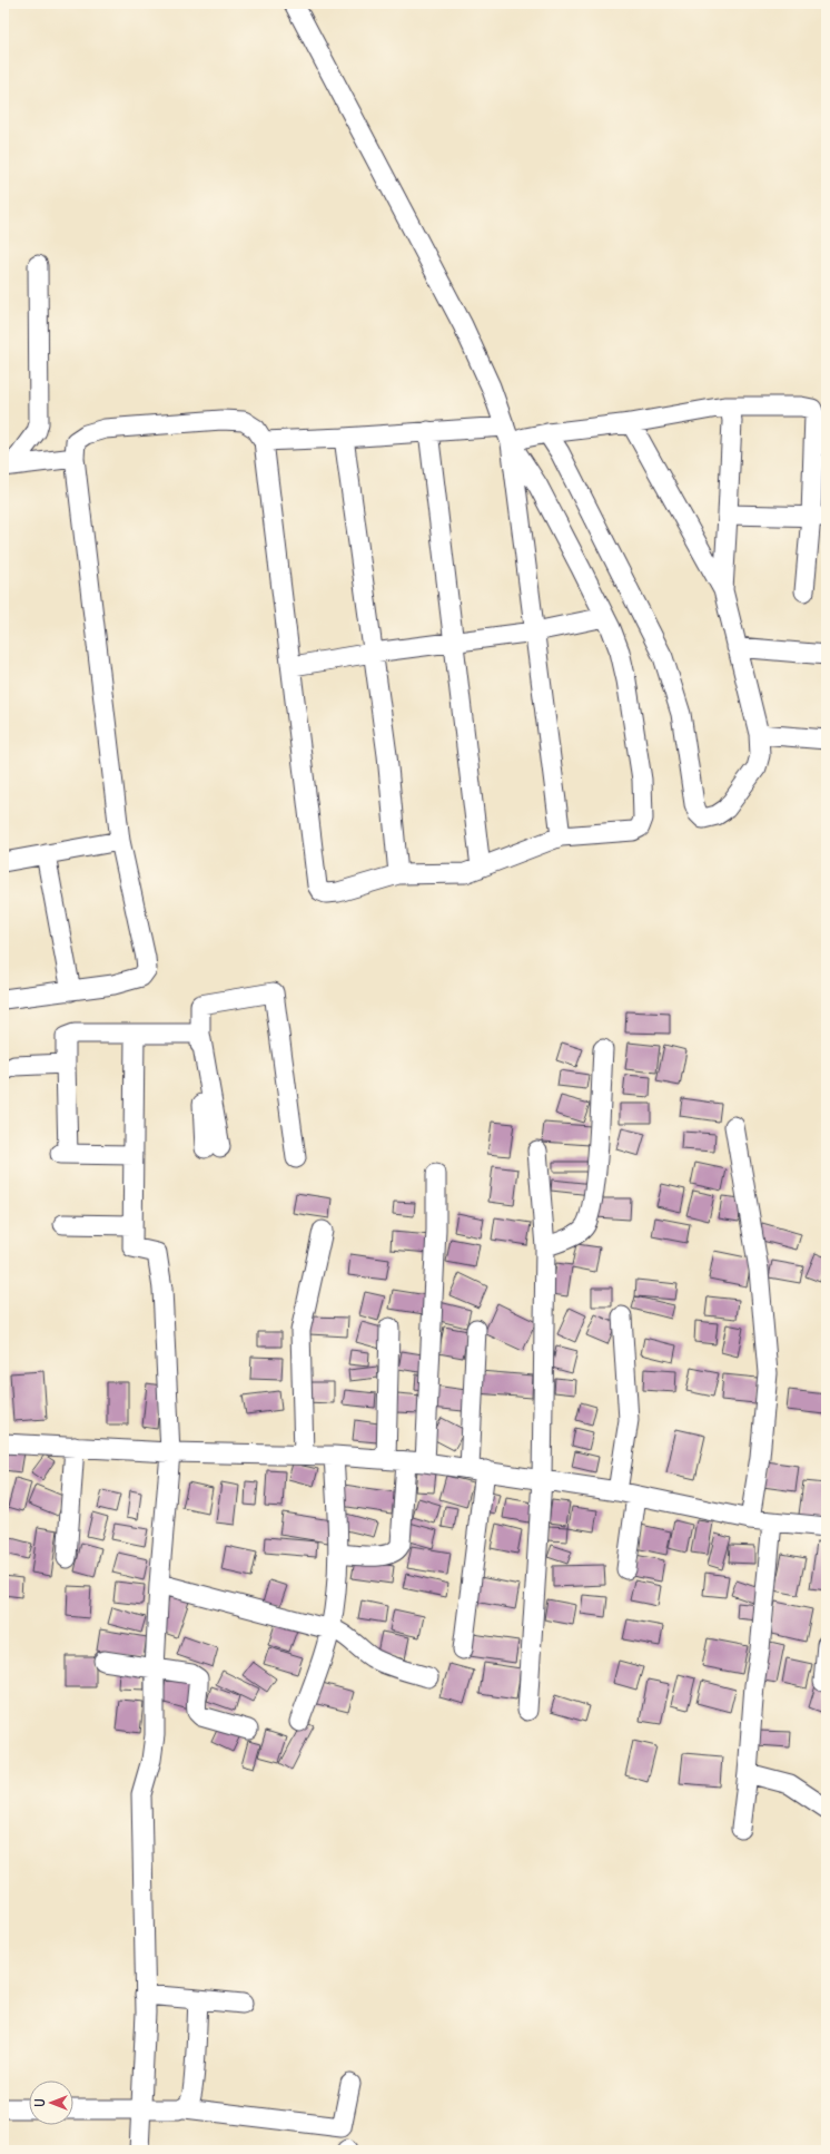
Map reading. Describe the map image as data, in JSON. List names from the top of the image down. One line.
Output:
{"north":"left"}
